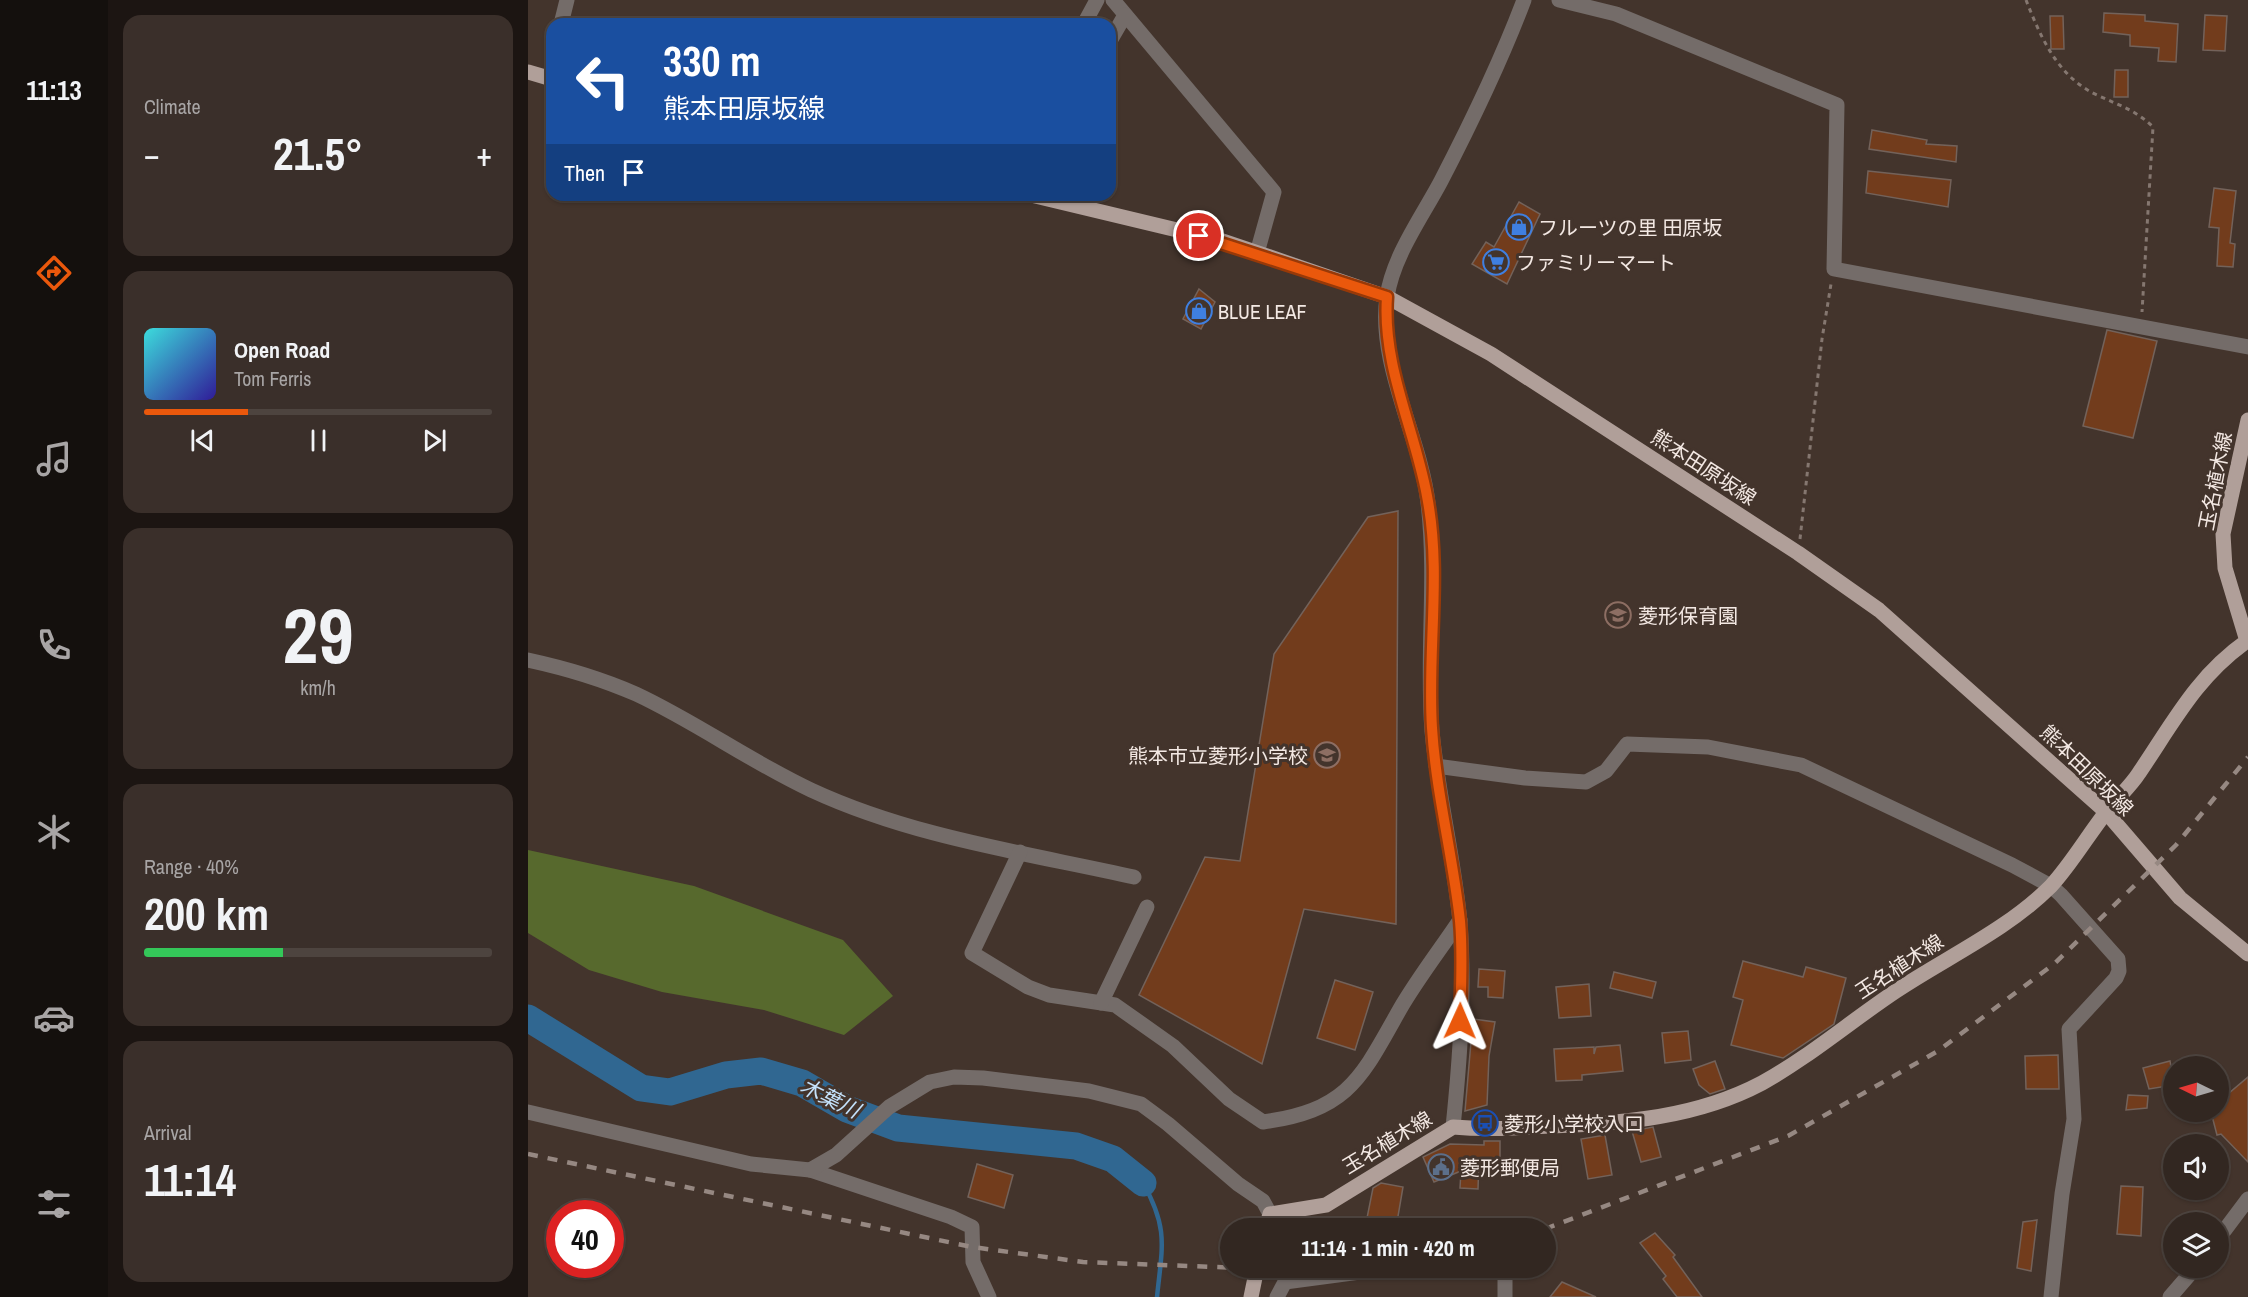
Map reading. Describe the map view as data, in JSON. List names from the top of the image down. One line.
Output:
{"streets":{"main road":["熊本田原坂線","玉名植木線"]},"crossings":[["熊本田原坂線","玉名植木線"]],"water":["木葉川"],"places":{"shop":["フルーツの里 田原坂","BLUE LEAF"],"supermarket":["ファミリーマート"],"school or university":["菱形保育園","熊本市立菱形小学校"],"bus stop":["菱形小学校入口"],"public building":["菱形郵便局"]},"north":"left","page":{"tabs":"11:13","tile":["Climate",["29","km/h"],["Range · 40%","200 km"],["Arrival","11:14"]],"turn":["330 m","熊本田原坂線"],"heat":["−","21.5°","+"],"then":"Then","song":["Open Road","Tom Ferris"],"limit":"40","trip":"11:14 · 1 min · 420 m"}}
